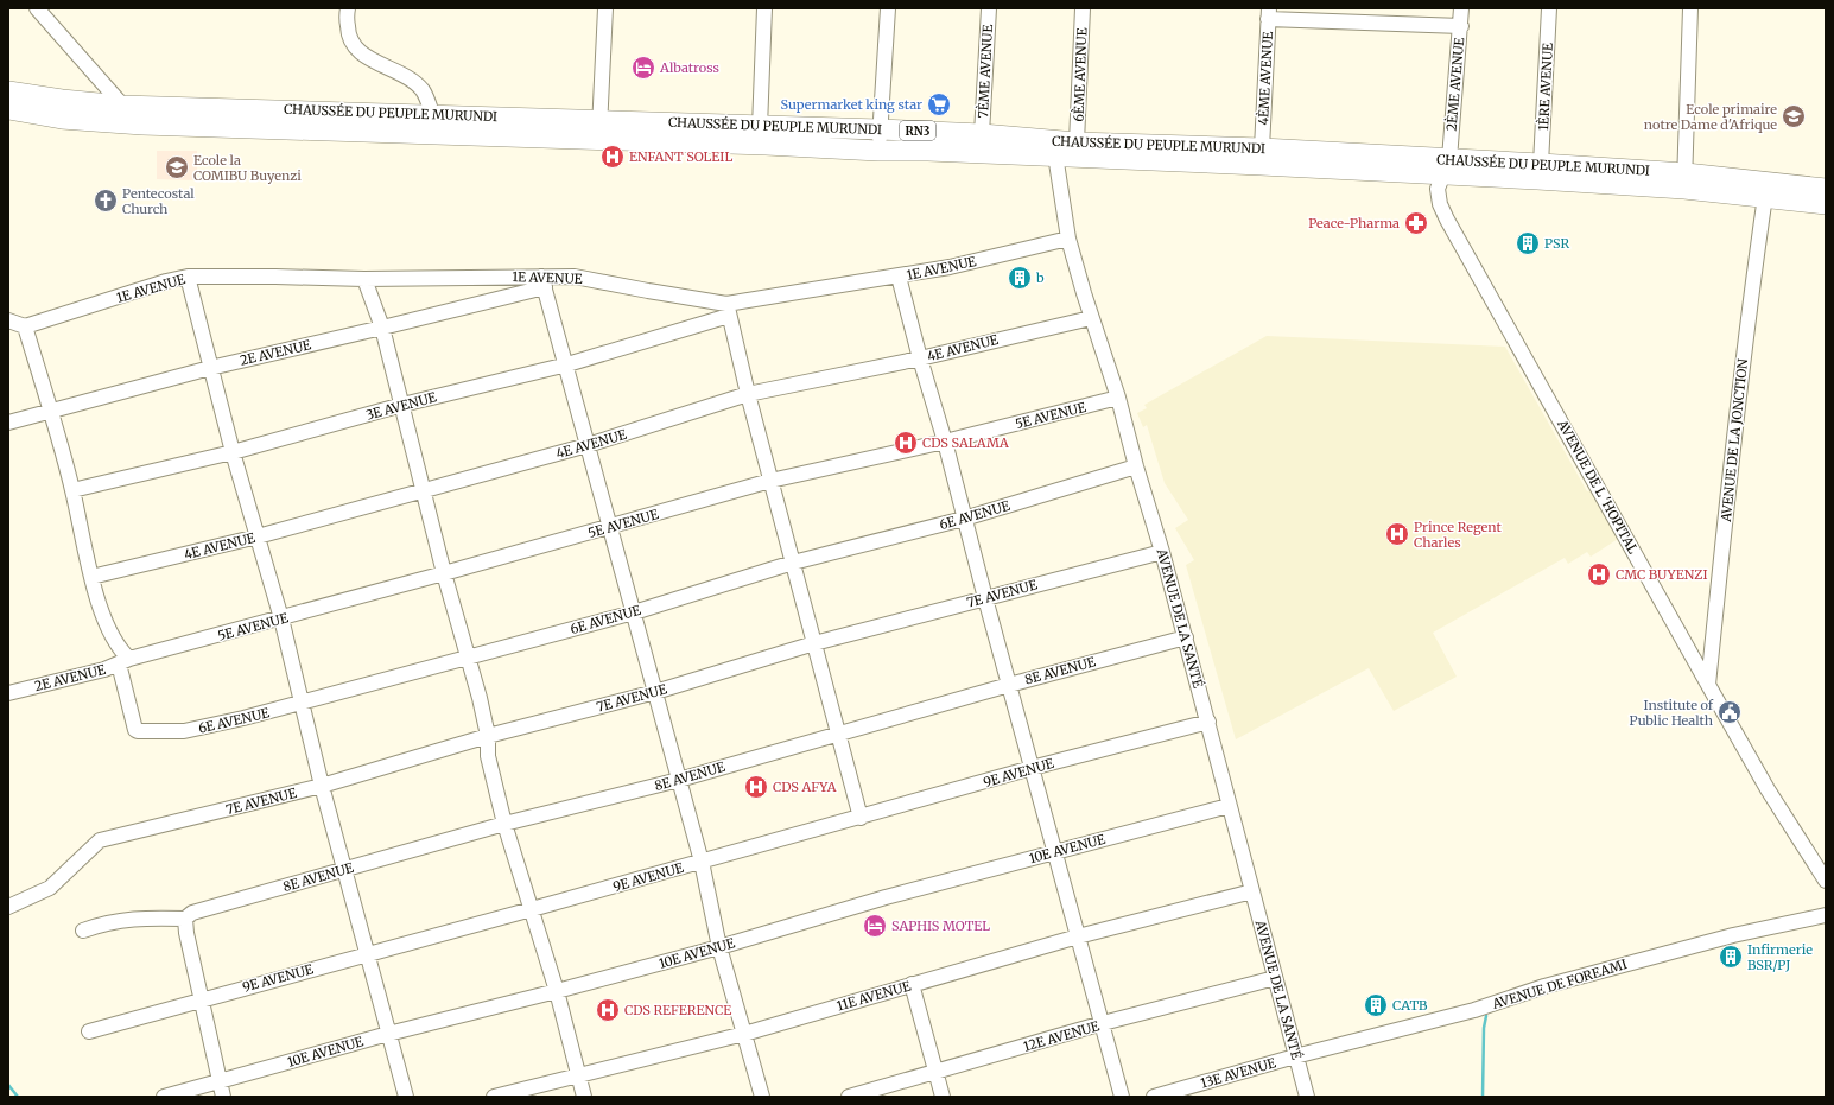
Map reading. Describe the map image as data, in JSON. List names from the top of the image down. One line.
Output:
{"streets":{"highway":["CHAUSSÉE DU PEUPLE MURUNDI","RN3"],"street":["7ÈME AVENUE","6ÈME AVENUE","4ÈME AVENUE","2ÈME AVENUE","1ÈRE AVENUE","1E AVENUE","4E AVENUE","2E AVENUE","3E AVENUE","5E AVENUE","AVENUE DE LA JONCTION","AVENUE DE L 'HOPITAL","6E AVENUE","7E AVENUE","AVENUE DE LA SANTÉ","8E AVENUE","9E AVENUE","10E AVENUE","AVENUE DE FOREAMI","11E AVENUE","12E AVENUE","13E AVENUE"]},"crossings":[["7ÈME AVENUE","CHAUSSÉE DU PEUPLE MURUNDI"],["6ÈME AVENUE","CHAUSSÉE DU PEUPLE MURUNDI"],["4ÈME AVENUE","CHAUSSÉE DU PEUPLE MURUNDI"],["2ÈME AVENUE","CHAUSSÉE DU PEUPLE MURUNDI"],["2ÈME AVENUE","AVENUE DE L 'HOPITAL"],["1ÈRE AVENUE","CHAUSSÉE DU PEUPLE MURUNDI"],["CHAUSSÉE DU PEUPLE MURUNDI","AVENUE DE LA JONCTION"],["CHAUSSÉE DU PEUPLE MURUNDI","AVENUE DE L 'HOPITAL"],["CHAUSSÉE DU PEUPLE MURUNDI","AVENUE DE LA SANTÉ"],["1E AVENUE","2E AVENUE"],["1E AVENUE","3E AVENUE"],["1E AVENUE","AVENUE DE LA SANTÉ"],["4E AVENUE","AVENUE DE LA SANTÉ"],["2E AVENUE","5E AVENUE"],["2E AVENUE","6E AVENUE"],["5E AVENUE","6E AVENUE"],["5E AVENUE","AVENUE DE LA SANTÉ"],["AVENUE DE LA JONCTION","AVENUE DE L 'HOPITAL"],["6E AVENUE","AVENUE DE LA SANTÉ"],["7E AVENUE","AVENUE DE LA SANTÉ"],["AVENUE DE LA SANTÉ","8E AVENUE"],["AVENUE DE LA SANTÉ","9E AVENUE"],["AVENUE DE LA SANTÉ","10E AVENUE"],["AVENUE DE LA SANTÉ","AVENUE DE FOREAMI"],["AVENUE DE LA SANTÉ","11E AVENUE"],["AVENUE DE LA SANTÉ","12E AVENUE"],["AVENUE DE LA SANTÉ","13E AVENUE"],["AVENUE DE FOREAMI","13E AVENUE"]],"places":{"hotel":["Albatross","SAPHIS MOTEL"],"supermarket":["Supermarket king star"],"school or university":["Ecole primaire notre Dame d'Afrique","Ecole la COMIBU Buyenzi"],"hospital":["ENFANT SOLEIL","CDS SALAMA","Prince Regent Charles","CMC BUYENZI","CDS AFYA","CDS REFERENCE"],"church":["Pentecostal Church"],"pharmacy":["Peace-Pharma"],"building":["PSR","b","Infirmerie BSR/PJ","CATB"],"public building":["Institute of Public Health"]}}
